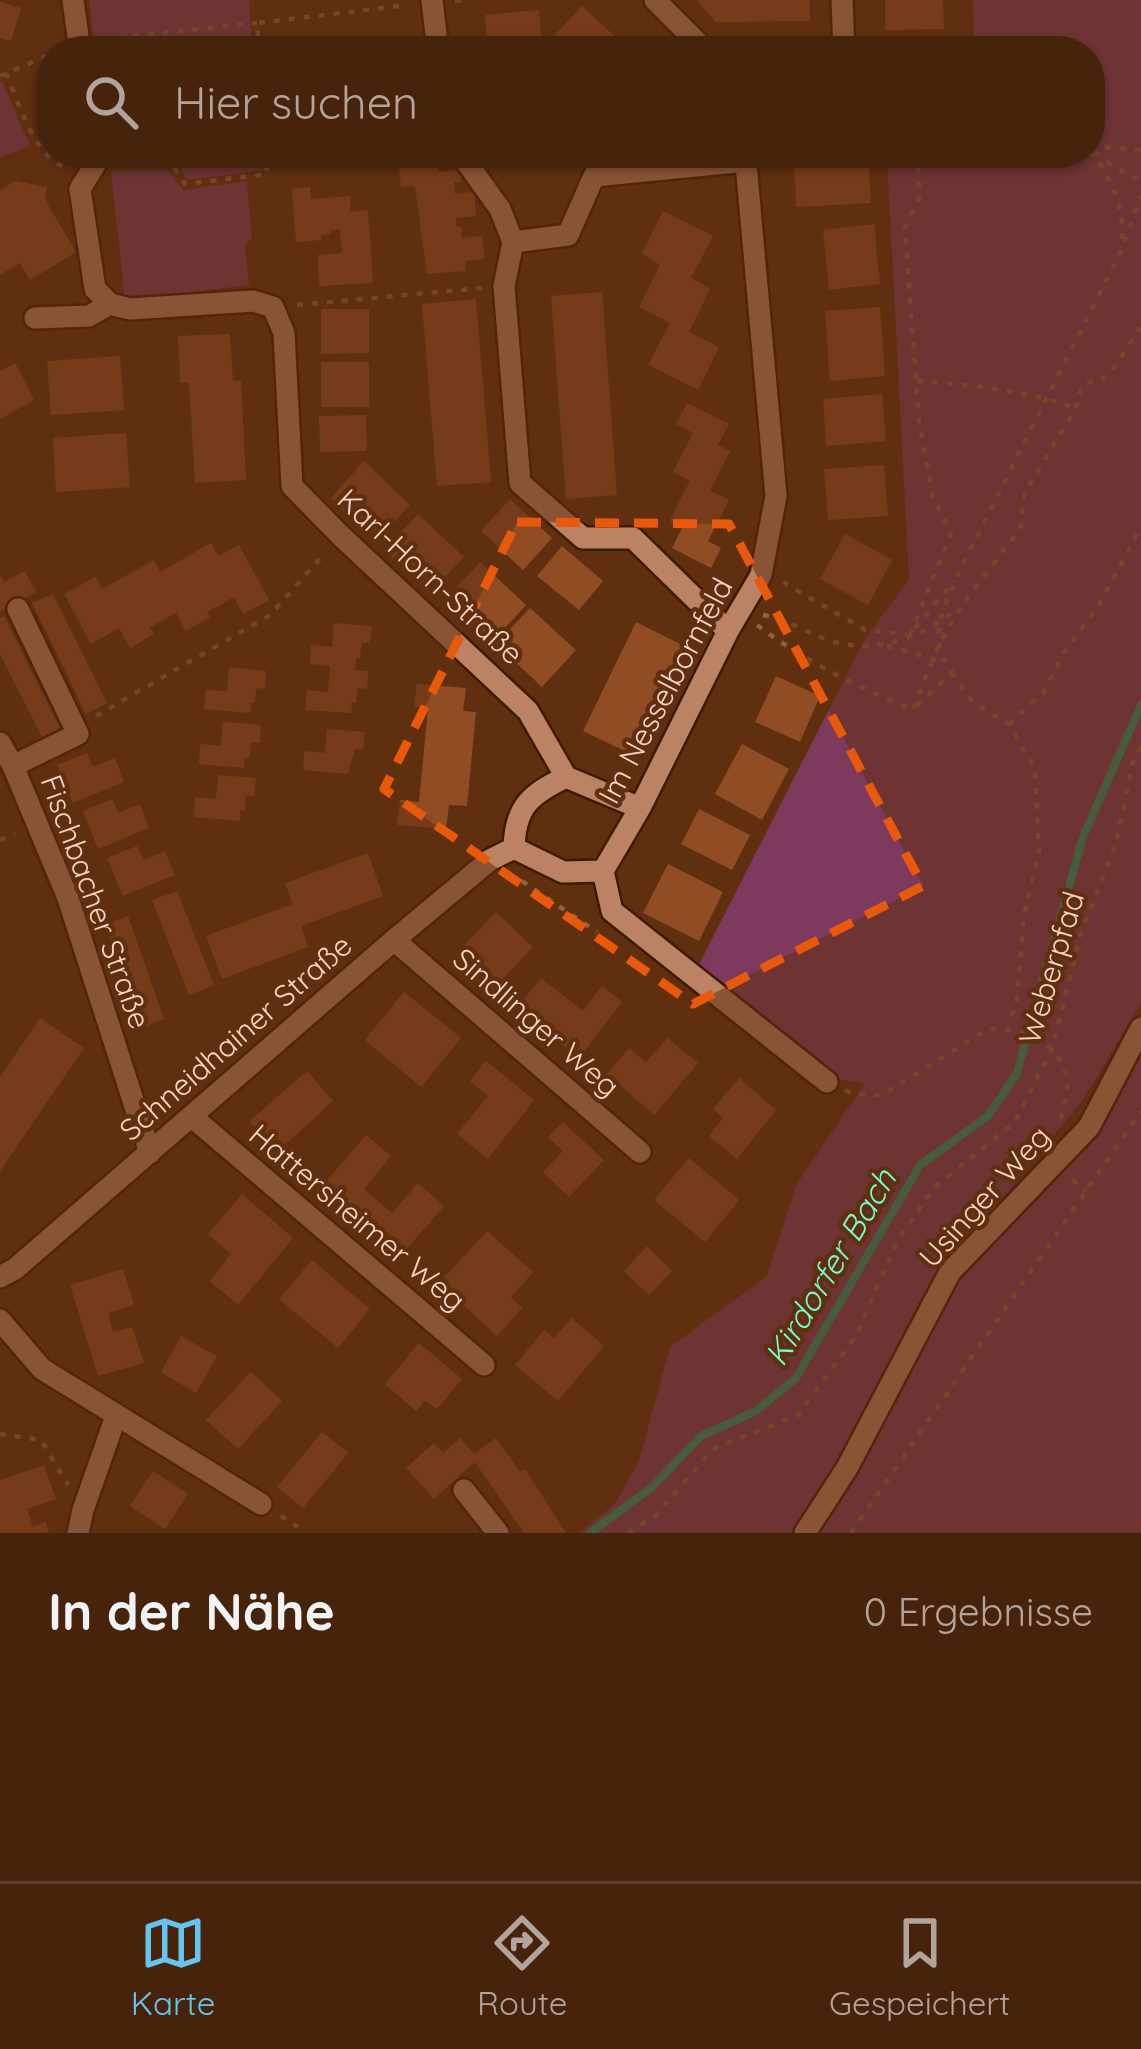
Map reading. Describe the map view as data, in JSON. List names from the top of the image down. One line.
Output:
{"streets":{"street":["Karl-Horn-Straße","Im Nesselbornfeld","Fischbacher Straße","Sindlinger Weg","Schneidhainer Straße","Usinger Weg","Hattersheimer Weg"],"path":["Weberpfad"]},"crossings":[["Fischbacher Straße","Schneidhainer Straße"],["Sindlinger Weg","Schneidhainer Straße"],["Schneidhainer Straße","Hattersheimer Weg"]],"water":["Kirdorfer Bach"],"page":{"search":"Hier suchen","heading":["In der Nähe","0 Ergebnisse"],"nav":["Karte","Route","Gespeichert"]}}
